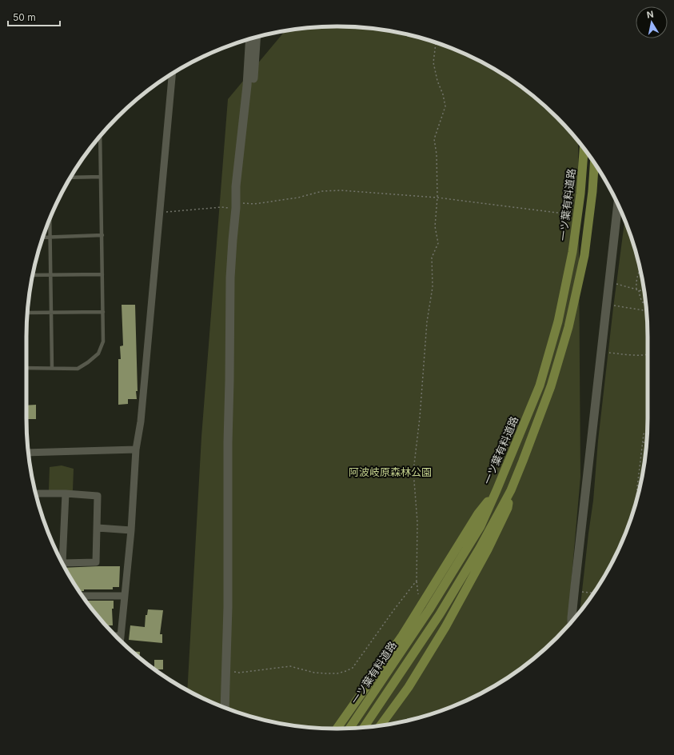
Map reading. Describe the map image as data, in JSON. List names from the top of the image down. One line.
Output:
{"streets":{"main road":["一ツ葉有料道路"]},"parks":["阿波岐原森林公園"],"scale_bar":"50 m","north":"top"}
